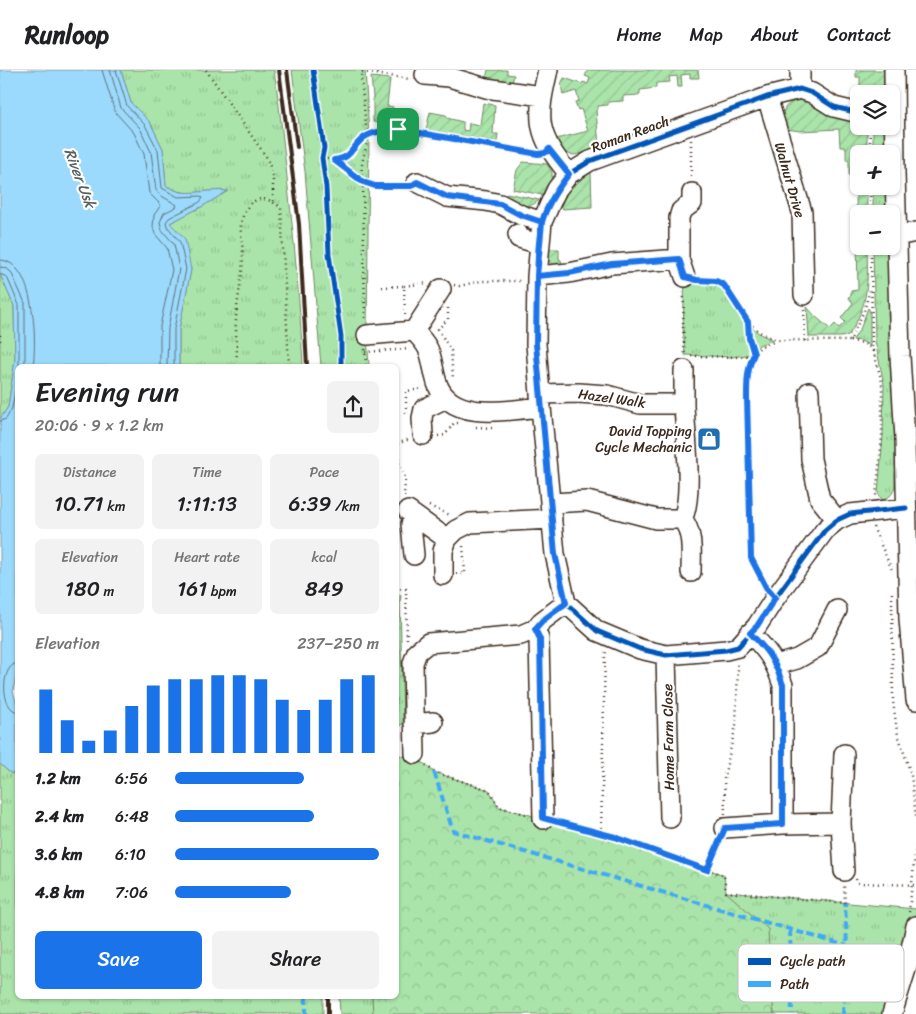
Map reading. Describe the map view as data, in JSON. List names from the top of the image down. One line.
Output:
{"streets":{"street":["Roman Reach","Walnut Drive","Hazel Walk","Home Farm Close"]},"crossings":[["Roman Reach","Walnut Drive"],["Roman Reach","Hazel Walk"]],"water":["River Usk"],"places":{"shop":["David Topping Cycle Mechanic"]},"legend":["Cycle path","Path"],"page":{"header":"Runloop","nav":["Home","Map","About","Contact"],"map_buttons":["+","−"],"heading":["Evening run","20:06 · 9 × 1.2 km"],"stats":[["Distance","10.71 km"],["Time","1:11:13"],["Pace","6:39 /km"],["Elevation","180 m"],["Heart rate","161 bpm"],["kcal","849"]],"chart":["Elevation","237–250 m"],"list":[{"name":"1.2 km","note":"6:56"},{"name":"2.4 km","note":"6:48"},{"name":"3.6 km","note":"6:10"},{"name":"4.8 km","note":"7:06"}],"buttons":["Save","Share"]}}
